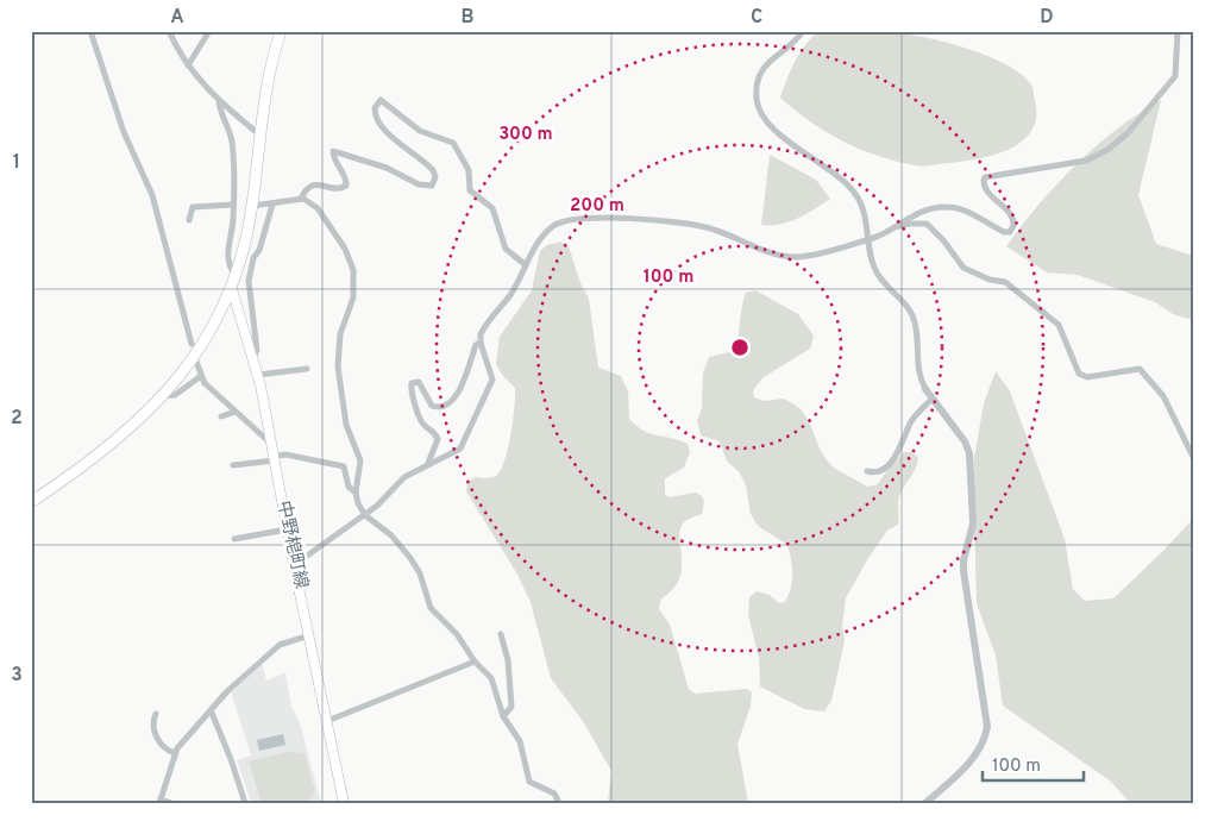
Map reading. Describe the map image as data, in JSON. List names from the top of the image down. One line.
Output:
{"streets":{"main road":["中野梍町線"]},"scale_bar":"100 m","grid":{"columns":["A","B","C","D"],"rows":["1","2","3"]},"rings":["300 m","200 m","100 m"]}
